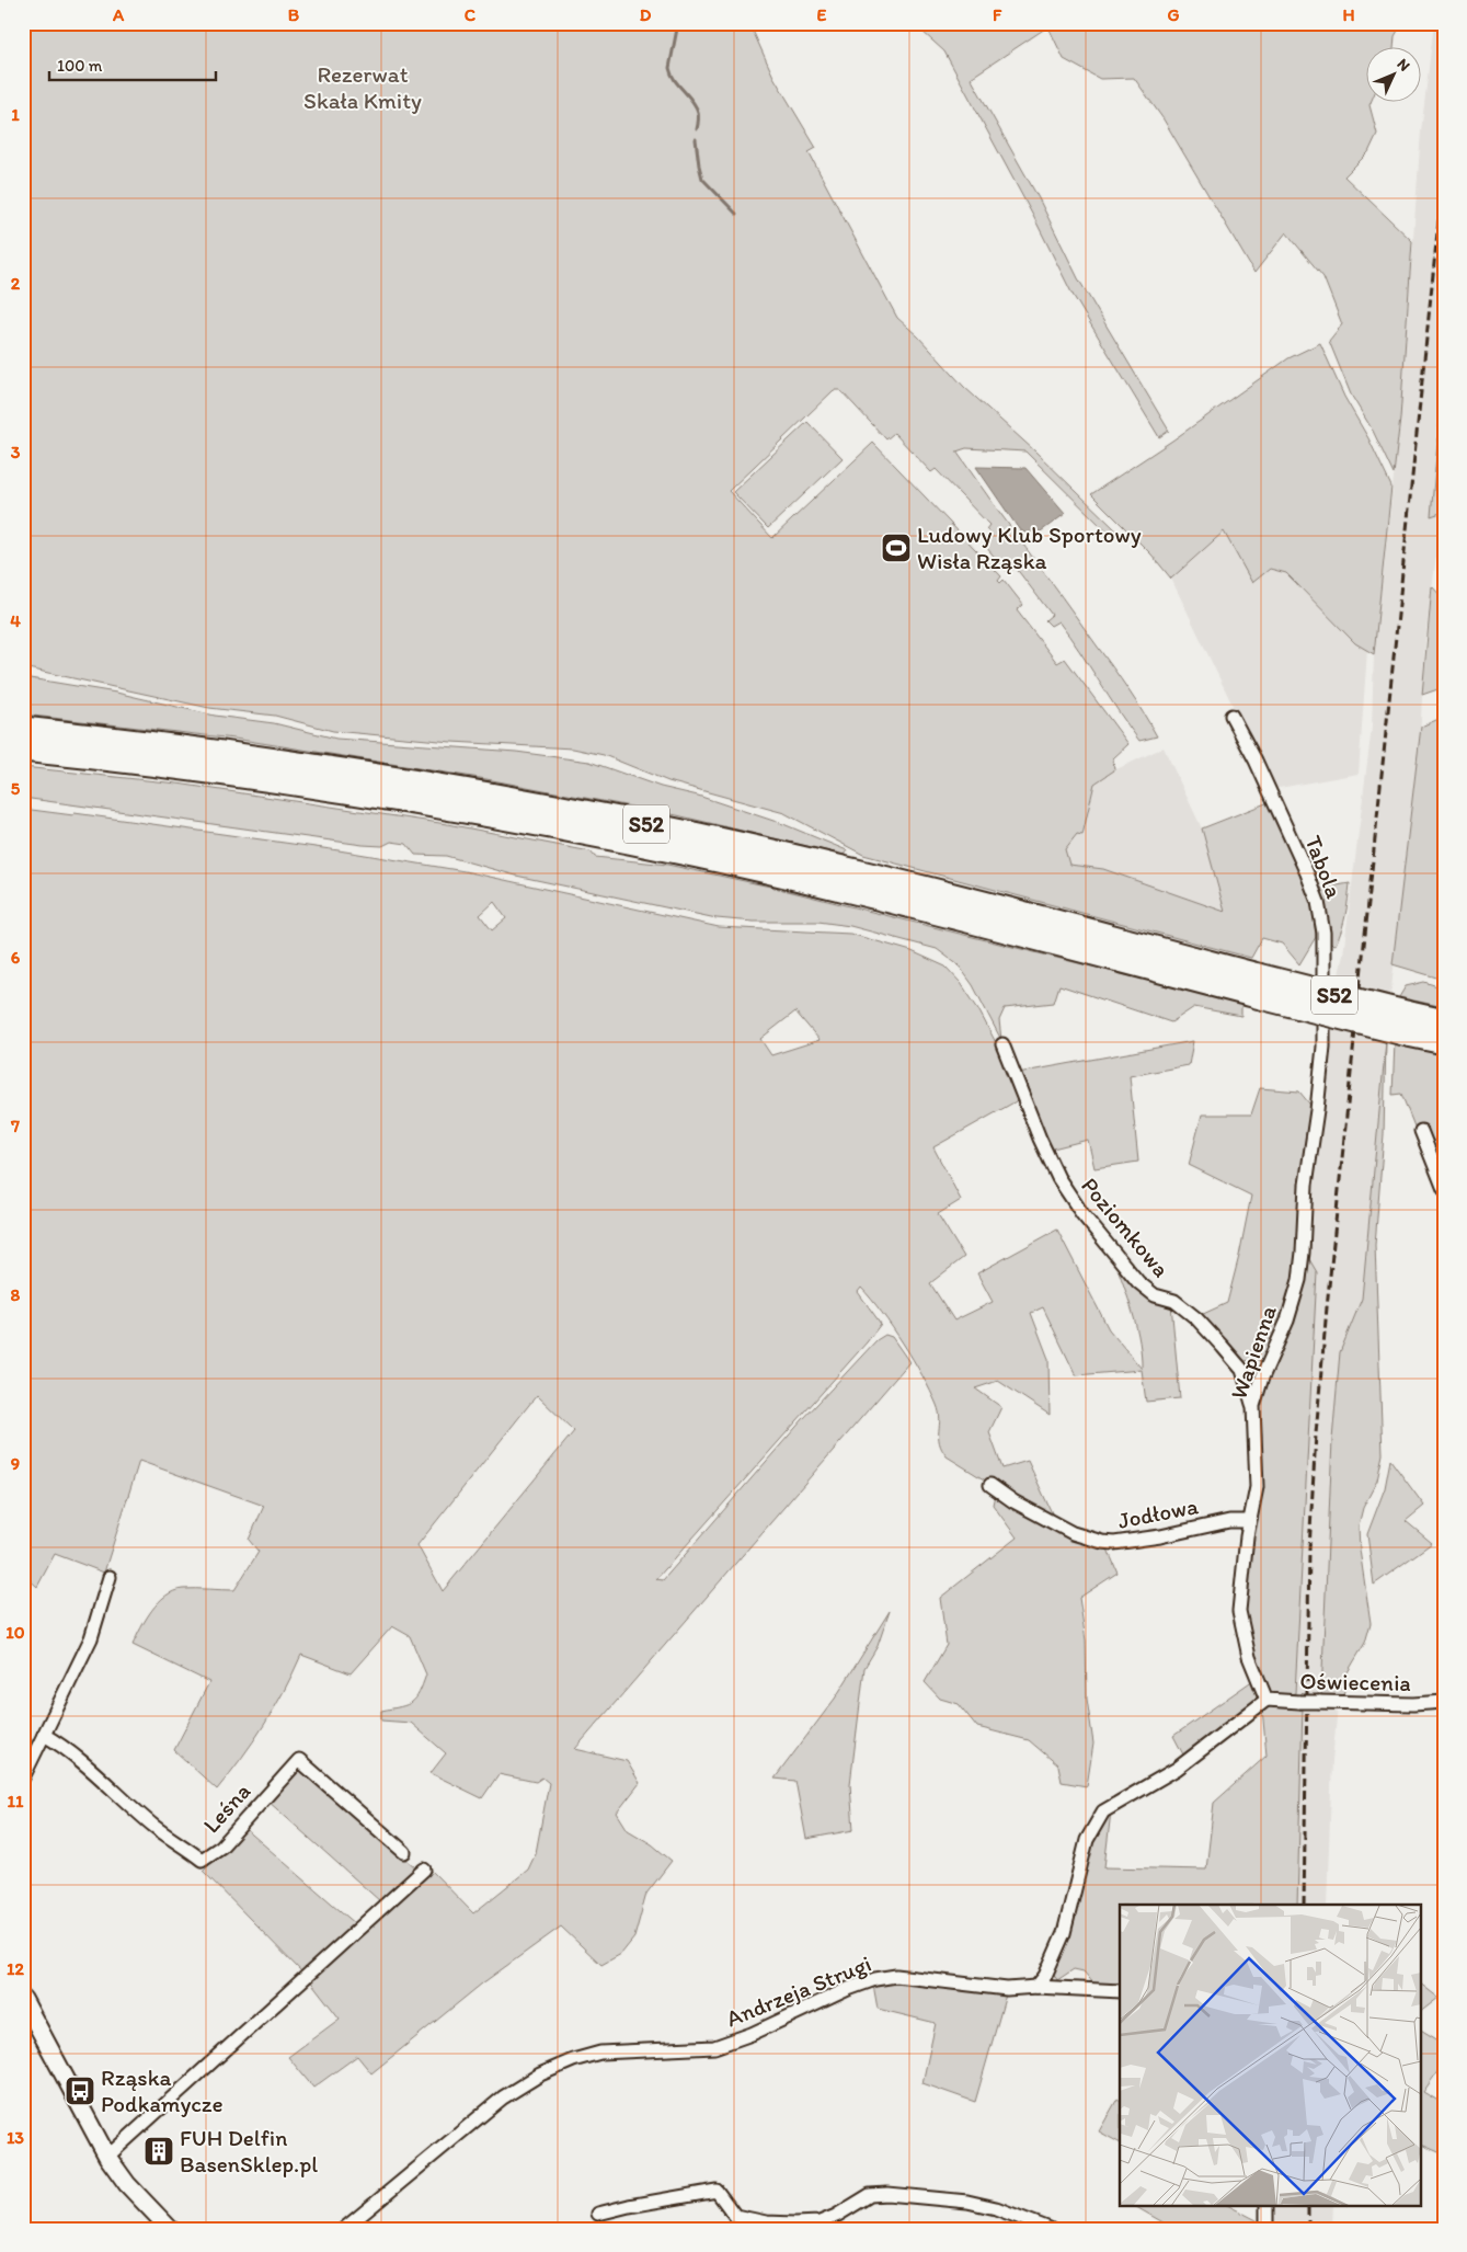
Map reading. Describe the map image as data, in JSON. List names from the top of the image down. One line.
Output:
{"streets":{"highway":["S52"],"street":["Tabola","Poziomkowa","Wapienna","Jodłowa","Oświecenia","Leśna","Andrzeja Strugi"]},"crossings":[["Tabola","Wapienna"],["Poziomkowa","Wapienna"],["Wapienna","Jodłowa"],["Wapienna","Oświecenia"]],"parks":["Rezerwat Skała Kmity"],"places":{"sports":["Ludowy Klub Sportowy Wisła Rząska"],"bus stop":["Rząska Podkamycze"],"building":["FUH Delfin BasenSklep.pl"]},"scale_bar":"100 m","north":"top right","grid":{"columns":["A","B","C","D","E","F","G","H"],"rows":["1","2","3","4","5","6","7","8","9","10","11","12","13"]}}
